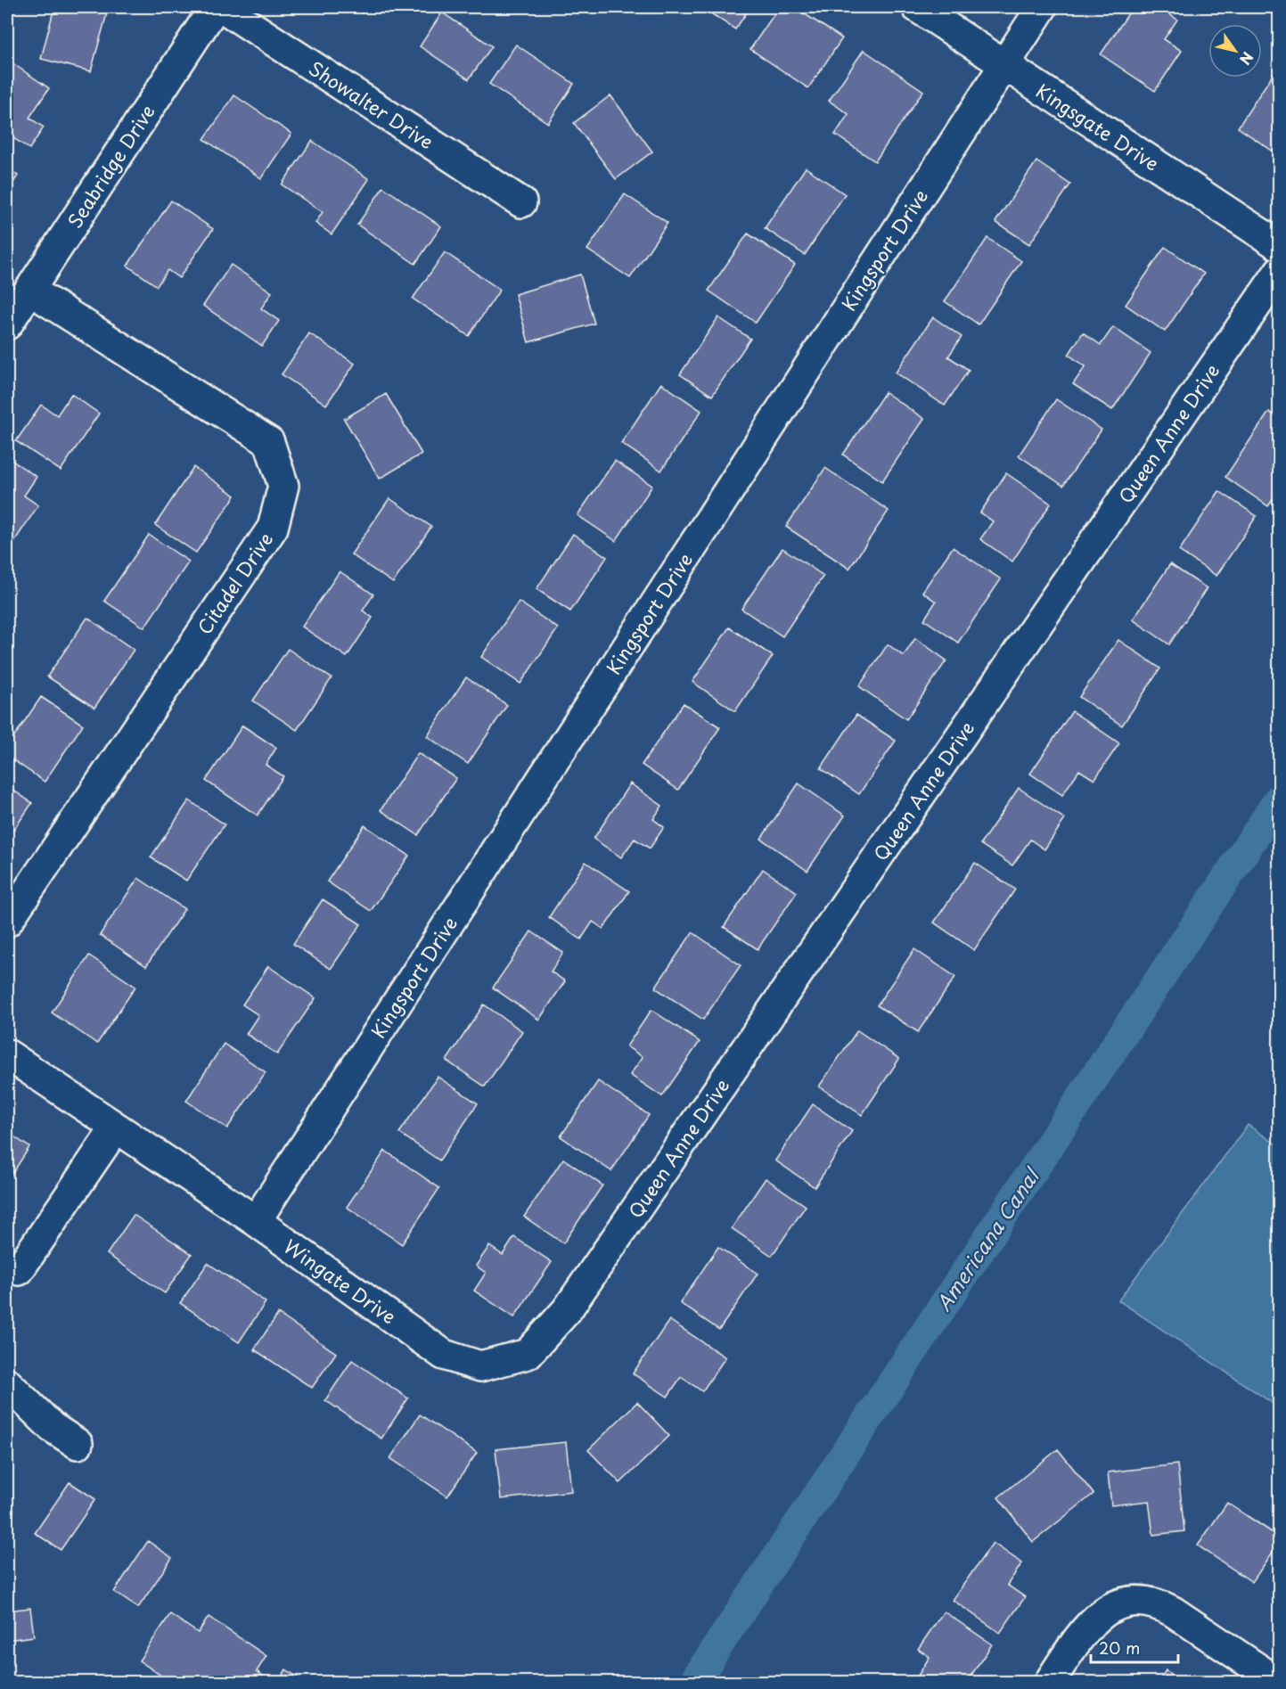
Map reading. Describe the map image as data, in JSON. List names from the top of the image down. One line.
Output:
{"streets":{"street":["Showalter Drive","Kingsgate Drive","Seabridge Drive","Kingsport Drive","Queen Anne Drive","Citadel Drive","Wingate Drive"]},"crossings":[["Kingsgate Drive","Kingsport Drive"],["Seabridge Drive","Citadel Drive"],["Kingsport Drive","Wingate Drive"],["Queen Anne Drive","Wingate Drive"]],"water":["Americana Canal"],"scale_bar":"20 m","north":"bottom right"}
